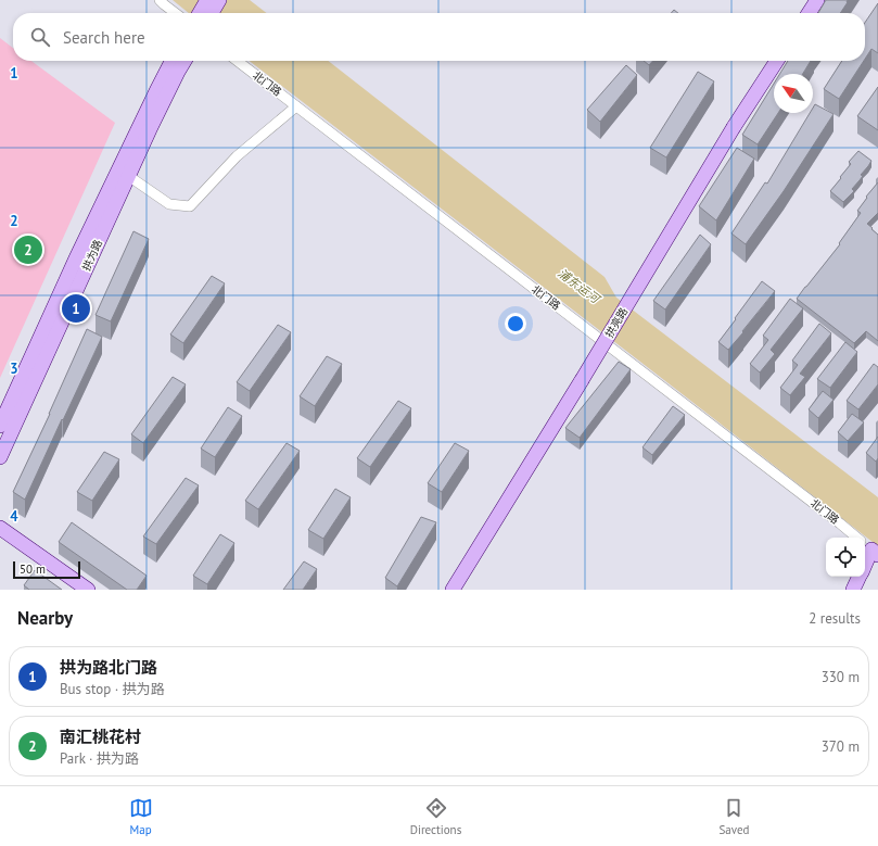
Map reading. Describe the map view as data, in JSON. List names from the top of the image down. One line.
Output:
{"streets":{"main road":["北门路","拱为路","拱亮路"]},"water":["浦东运河"],"scale_bar":"50 m","north":"top left","page":{"search":"Search here","pins":["2","1"],"scale":"50 m","heading":["Nearby","2 results"],"list":[{"mark":"1","name":"拱为路北门路","note":"Bus stop · 拱为路","value":"330 m"},{"mark":"2","name":"南汇桃花村","note":"Park · 拱为路","value":"370 m"}],"nav":["Map","Directions","Saved"]},"grid":{"rows":["1","2","3","4"]}}
